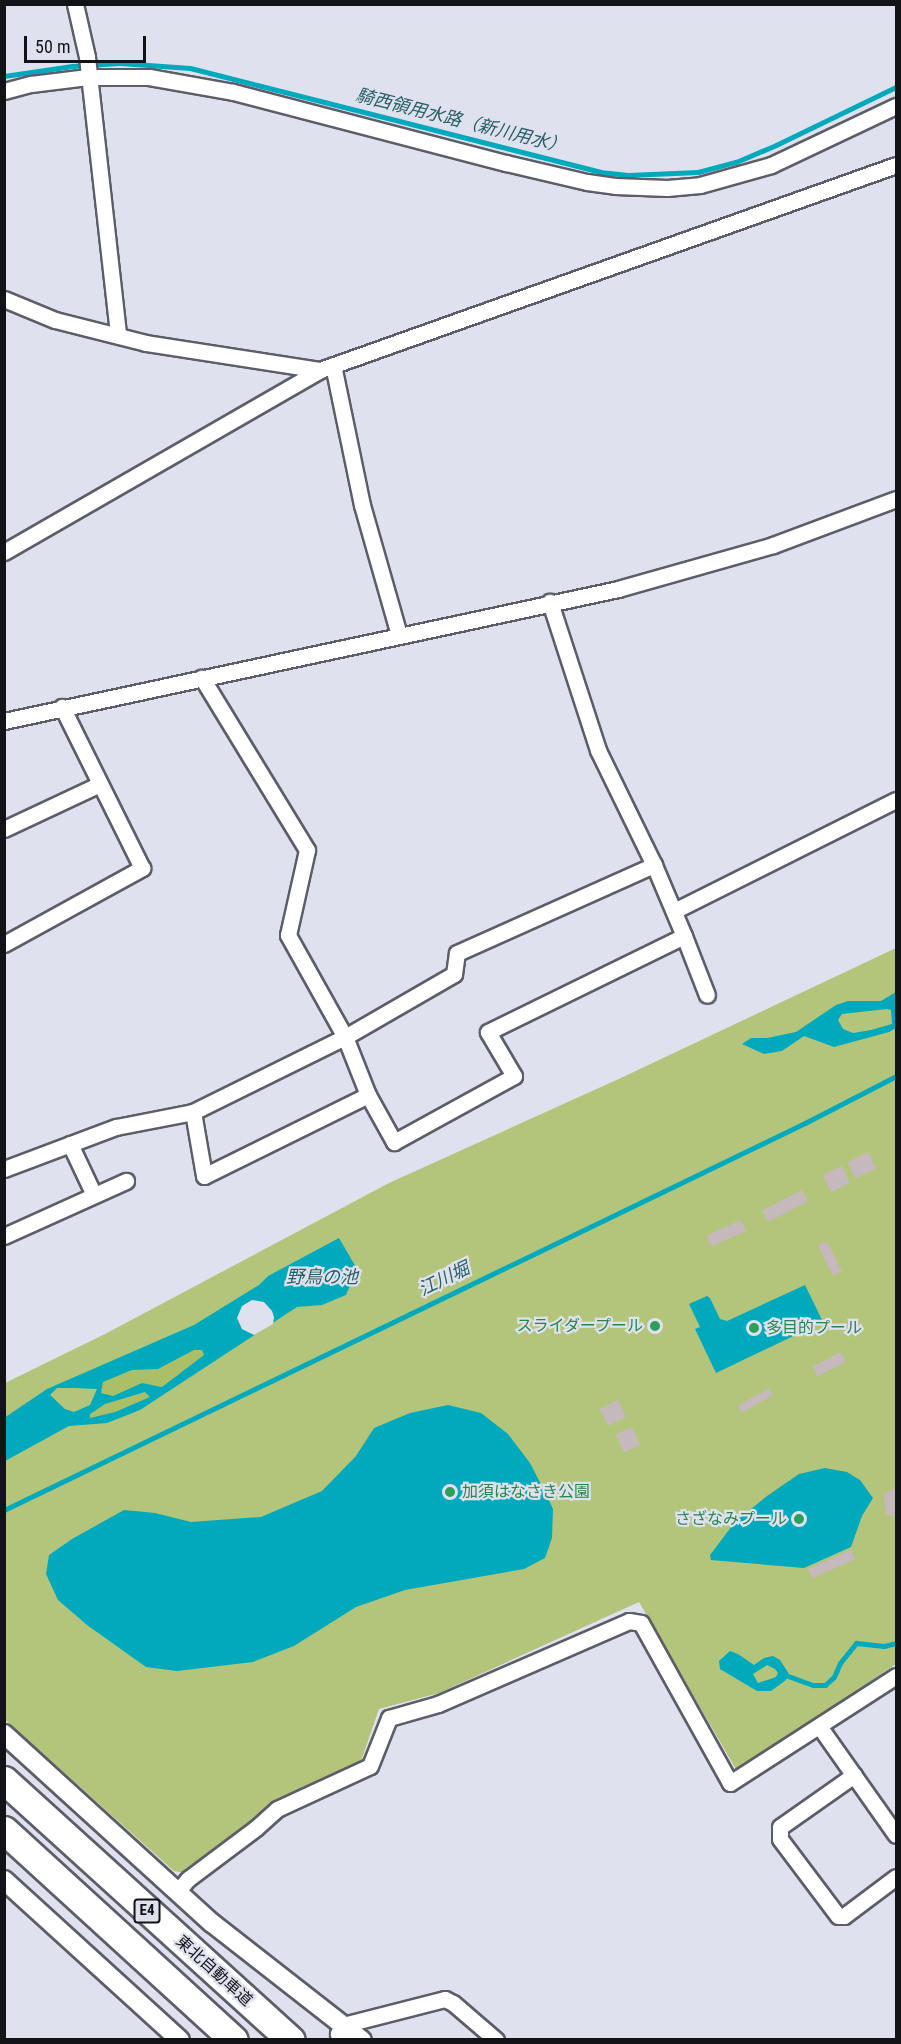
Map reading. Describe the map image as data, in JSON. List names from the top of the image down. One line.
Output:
{"streets":{"highway":["E4","東北自動車道"]},"water":["騎西領用水路（新川用水）","野鳥の池","江川堀"],"places":["スライダープール","多目的プール","加須はなさき公園","さざなみプール"],"scale_bar":"50 m"}
